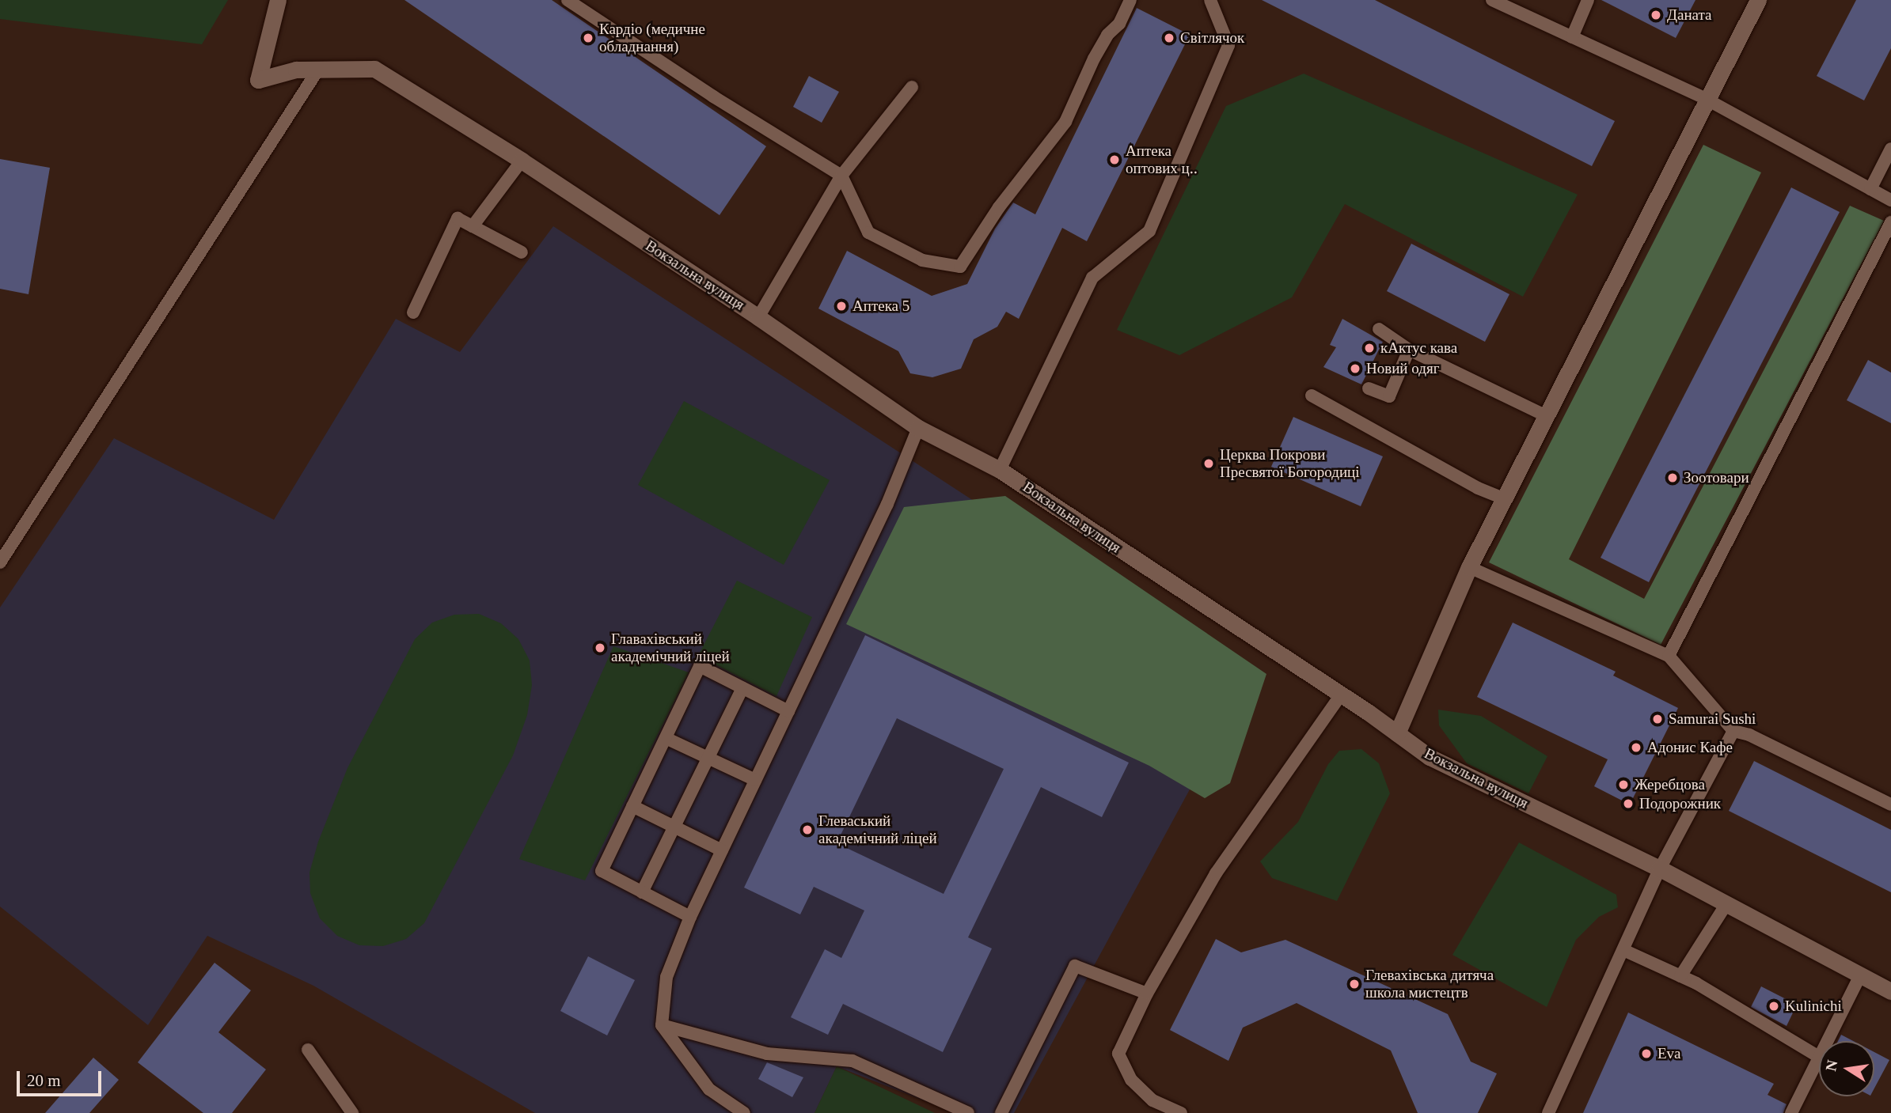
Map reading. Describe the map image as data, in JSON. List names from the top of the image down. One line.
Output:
{"streets":{"street":["Вокзальна вулиця"]},"places":["Даната","Кардіо (медичне обладнання)","Світлячок","Аптека оптових ц‥","Аптека 5","кАктус кава","Новий одяг","Церква Покрови Пресвятої Богородиці","Зоотовари","Главахівський академічний ліцей","Samurai Sushi","Адонис Кафе","Жеребцова","Подорожник","Глеваський академічний ліцей","Глевахівська дитяча школа мистецтв","Kulinichi","Eva"],"scale_bar":"20 m","north":"left"}
